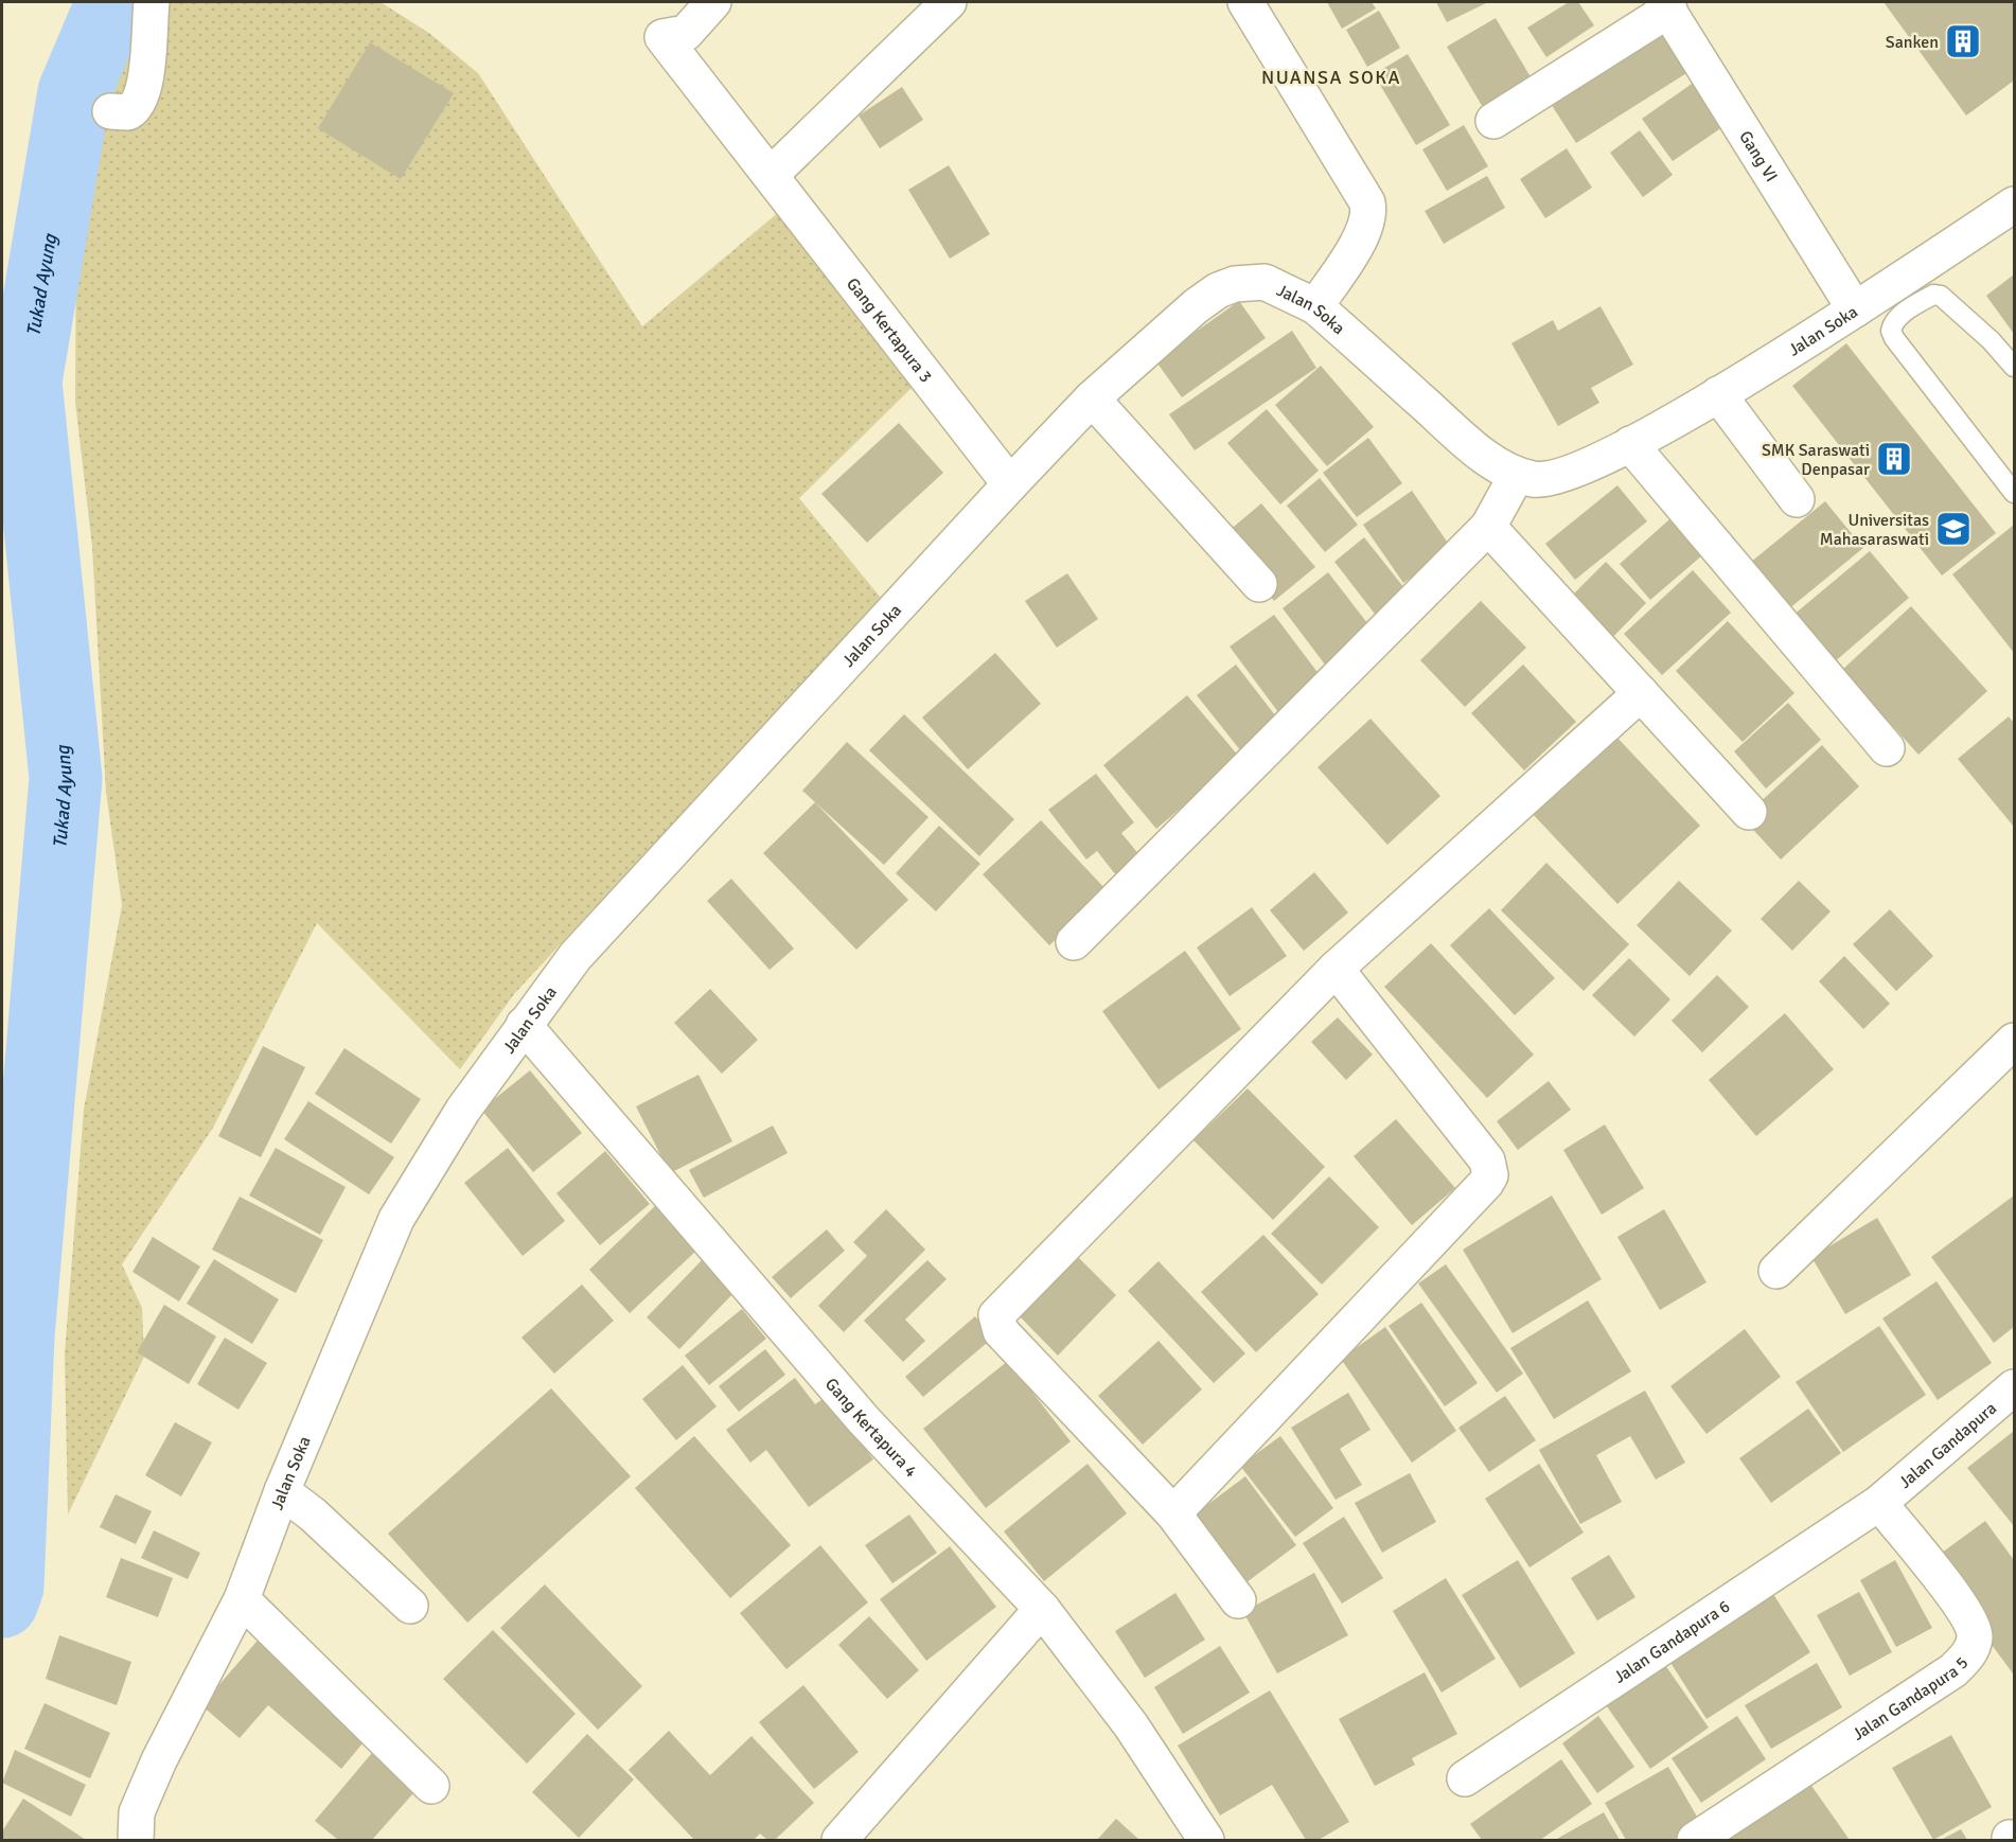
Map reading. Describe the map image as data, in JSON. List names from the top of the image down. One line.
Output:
{"streets":{"street":["Gang VI","Jalan Soka","Gang Kertapura 3","Gang Kertapura 4","Jalan Gandapura","Jalan Gandapura 6","Jalan Gandapura 5"]},"crossings":[["Gang VI","Jalan Soka"],["Jalan Soka","Gang Kertapura 3"],["Jalan Soka","Gang Kertapura 4"],["Jalan Gandapura","Jalan Gandapura 6"],["Jalan Gandapura","Jalan Gandapura 5"],["Jalan Gandapura 6","Jalan Gandapura 5"]],"districts":["NUANSA SOKA"],"water":["Tukad Ayung"],"places":{"building":["Sanken","SMK Saraswati Denpasar"],"school or university":["Universitas Mahasaraswati"]}}
